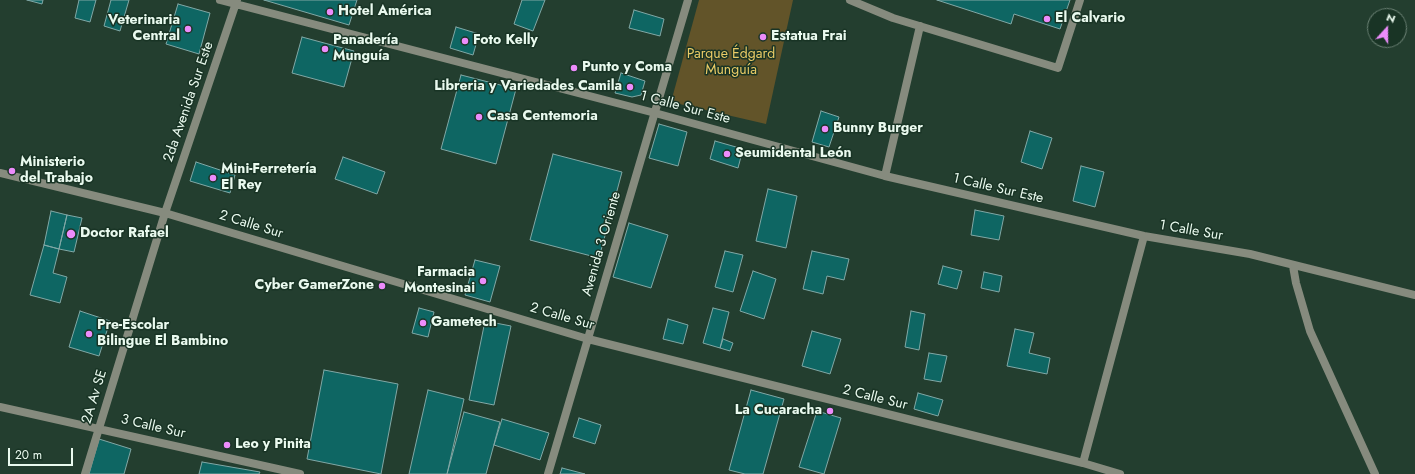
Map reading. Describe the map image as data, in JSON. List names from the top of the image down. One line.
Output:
{"streets":{"street":["2da Avenida Sur Este","1 Calle Sur Este","2 Calle Sur","1 Calle Sur","Avenida 3 Oriente","2A Av SE","3 Calle Sur"]},"crossings":[["2da Avenida Sur Este","1 Calle Sur Este"],["2da Avenida Sur Este","2 Calle Sur"],["2da Avenida Sur Este","2A Av SE"],["1 Calle Sur Este","1 Calle Sur"],["1 Calle Sur Este","Avenida 3 Oriente"],["2 Calle Sur","1 Calle Sur"],["2 Calle Sur","Avenida 3 Oriente"],["2 Calle Sur","2A Av SE"],["2A Av SE","3 Calle Sur"]],"parks":["Parque Édgard Munguía"],"places":["Hotel América","El Calvario","Veterinaria Central","Estatua Frai","Foto Kelly","Panadería Munguía","Punto y Coma","Libreria y Variedades Camila","Casa Centemoria","Bunny Burger","Seumidental León","Ministerio del Trabajo","Mini-Ferretería El Rey","Doctor Rafael","Farmacia Montesinai","Cyber GamerZone","Gametech","Pre-Escolar Bilingue El Bambino","La Cucaracha","Leo y Pinita"],"scale_bar":"20 m","north":"top"}
